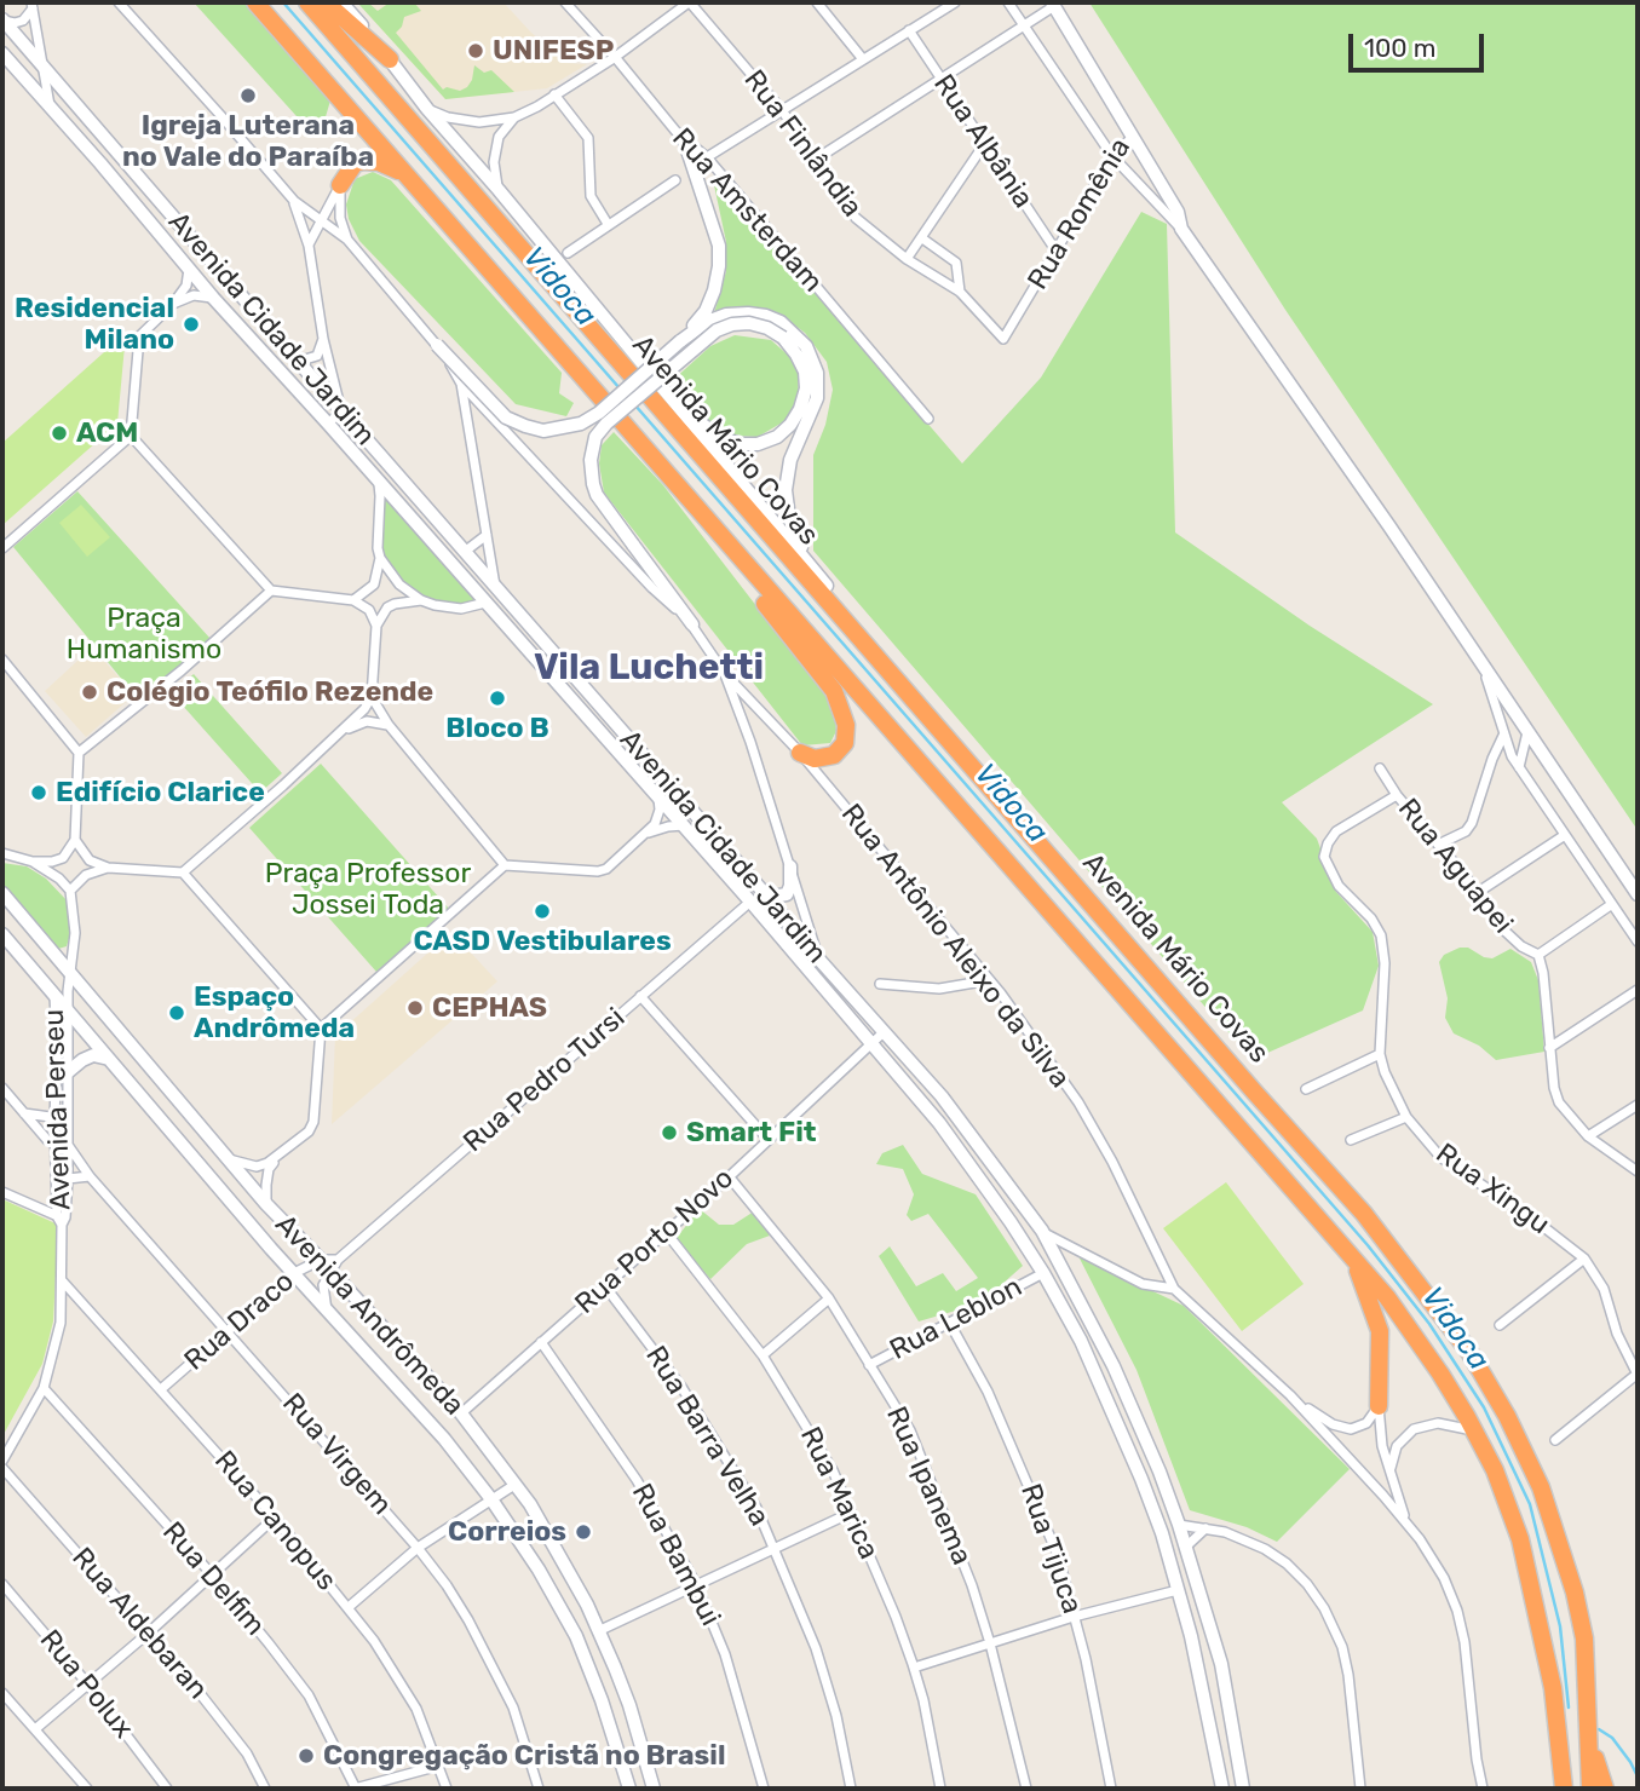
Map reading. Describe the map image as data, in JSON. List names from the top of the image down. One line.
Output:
{"streets":{"highway":["Avenida Mário Covas"],"main road":["Rua Romênia","Avenida Cidade Jardim","Avenida Andrômeda"],"street":["Rua Albânia","Rua Finlândia","Rua Amsterdam","Rua Aguapei","Rua Antônio Aleixo da Silva","Rua Pedro Tursi","Avenida Perseu","Rua Xingu","Rua Porto Novo","Rua Leblon","Rua Draco","Rua Barra Velha","Rua Virgem","Rua Ipanema","Rua Marica","Rua Canopus","Rua Tijuca","Rua Bambui","Rua Delfim","Rua Aldebaran","Rua Polux"]},"crossings":[["Rua Albânia","Rua Romênia"],["Rua Finlândia","Rua Romênia"],["Avenida Cidade Jardim","Rua Pedro Tursi"],["Avenida Cidade Jardim","Rua Porto Novo"],["Avenida Cidade Jardim","Rua Leblon"],["Rua Aguapei","Rua Xingu"],["Rua Pedro Tursi","Avenida Andrômeda"],["Avenida Perseu","Avenida Andrômeda"],["Avenida Perseu","Rua Virgem"],["Avenida Perseu","Rua Canopus"],["Avenida Perseu","Rua Delfim"],["Rua Porto Novo","Avenida Andrômeda"],["Rua Porto Novo","Rua Barra Velha"],["Rua Porto Novo","Rua Ipanema"],["Rua Porto Novo","Rua Marica"],["Rua Porto Novo","Rua Bambui"],["Avenida Andrômeda","Rua Draco"],["Rua Leblon","Rua Ipanema"],["Rua Leblon","Rua Tijuca"],["Rua Draco","Rua Virgem"],["Rua Draco","Rua Canopus"]],"districts":["Vila Luchetti"],"water":["Vidoca"],"parks":["Praça Humanismo","Praça Professor Jossei Toda"],"places":["UNIFESP","Igreja Luterana no Vale do Paraíba","Residencial Milano","ACM","Colégio Teófilo Rezende","Bloco B","Edifício Clarice","CASD Vestibulares","CEPHAS","Espaço Andrômeda","Smart Fit","Correios","Congregação Cristã no Brasil"],"scale_bar":"100 m"}
